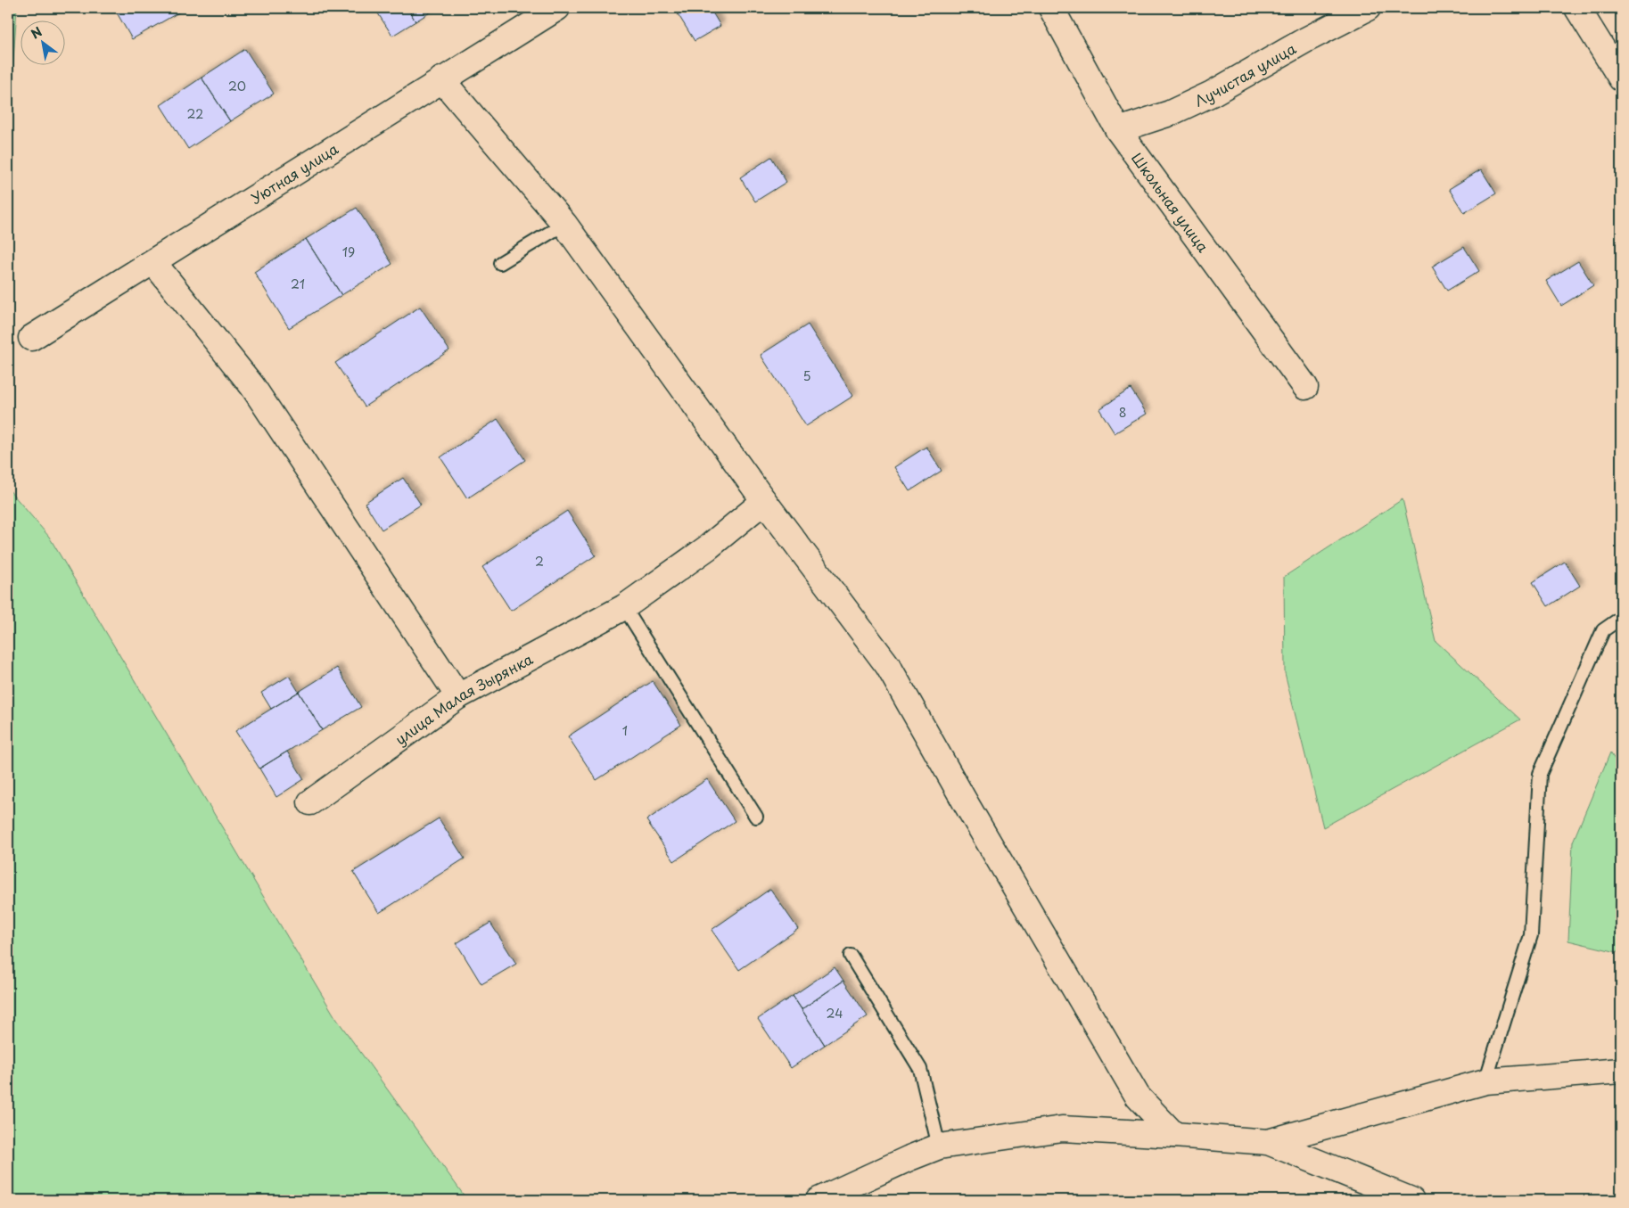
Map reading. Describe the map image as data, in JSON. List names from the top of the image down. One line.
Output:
{"streets":{"street":["Лучистая улица","Уютная улица","Школьная улица","улица Малая Зырянка"]},"crossings":[["Лучистая улица","Школьная улица"]],"house_numbers":["20","22","19","21","5","8","2","1","24"],"north":"top left"}
